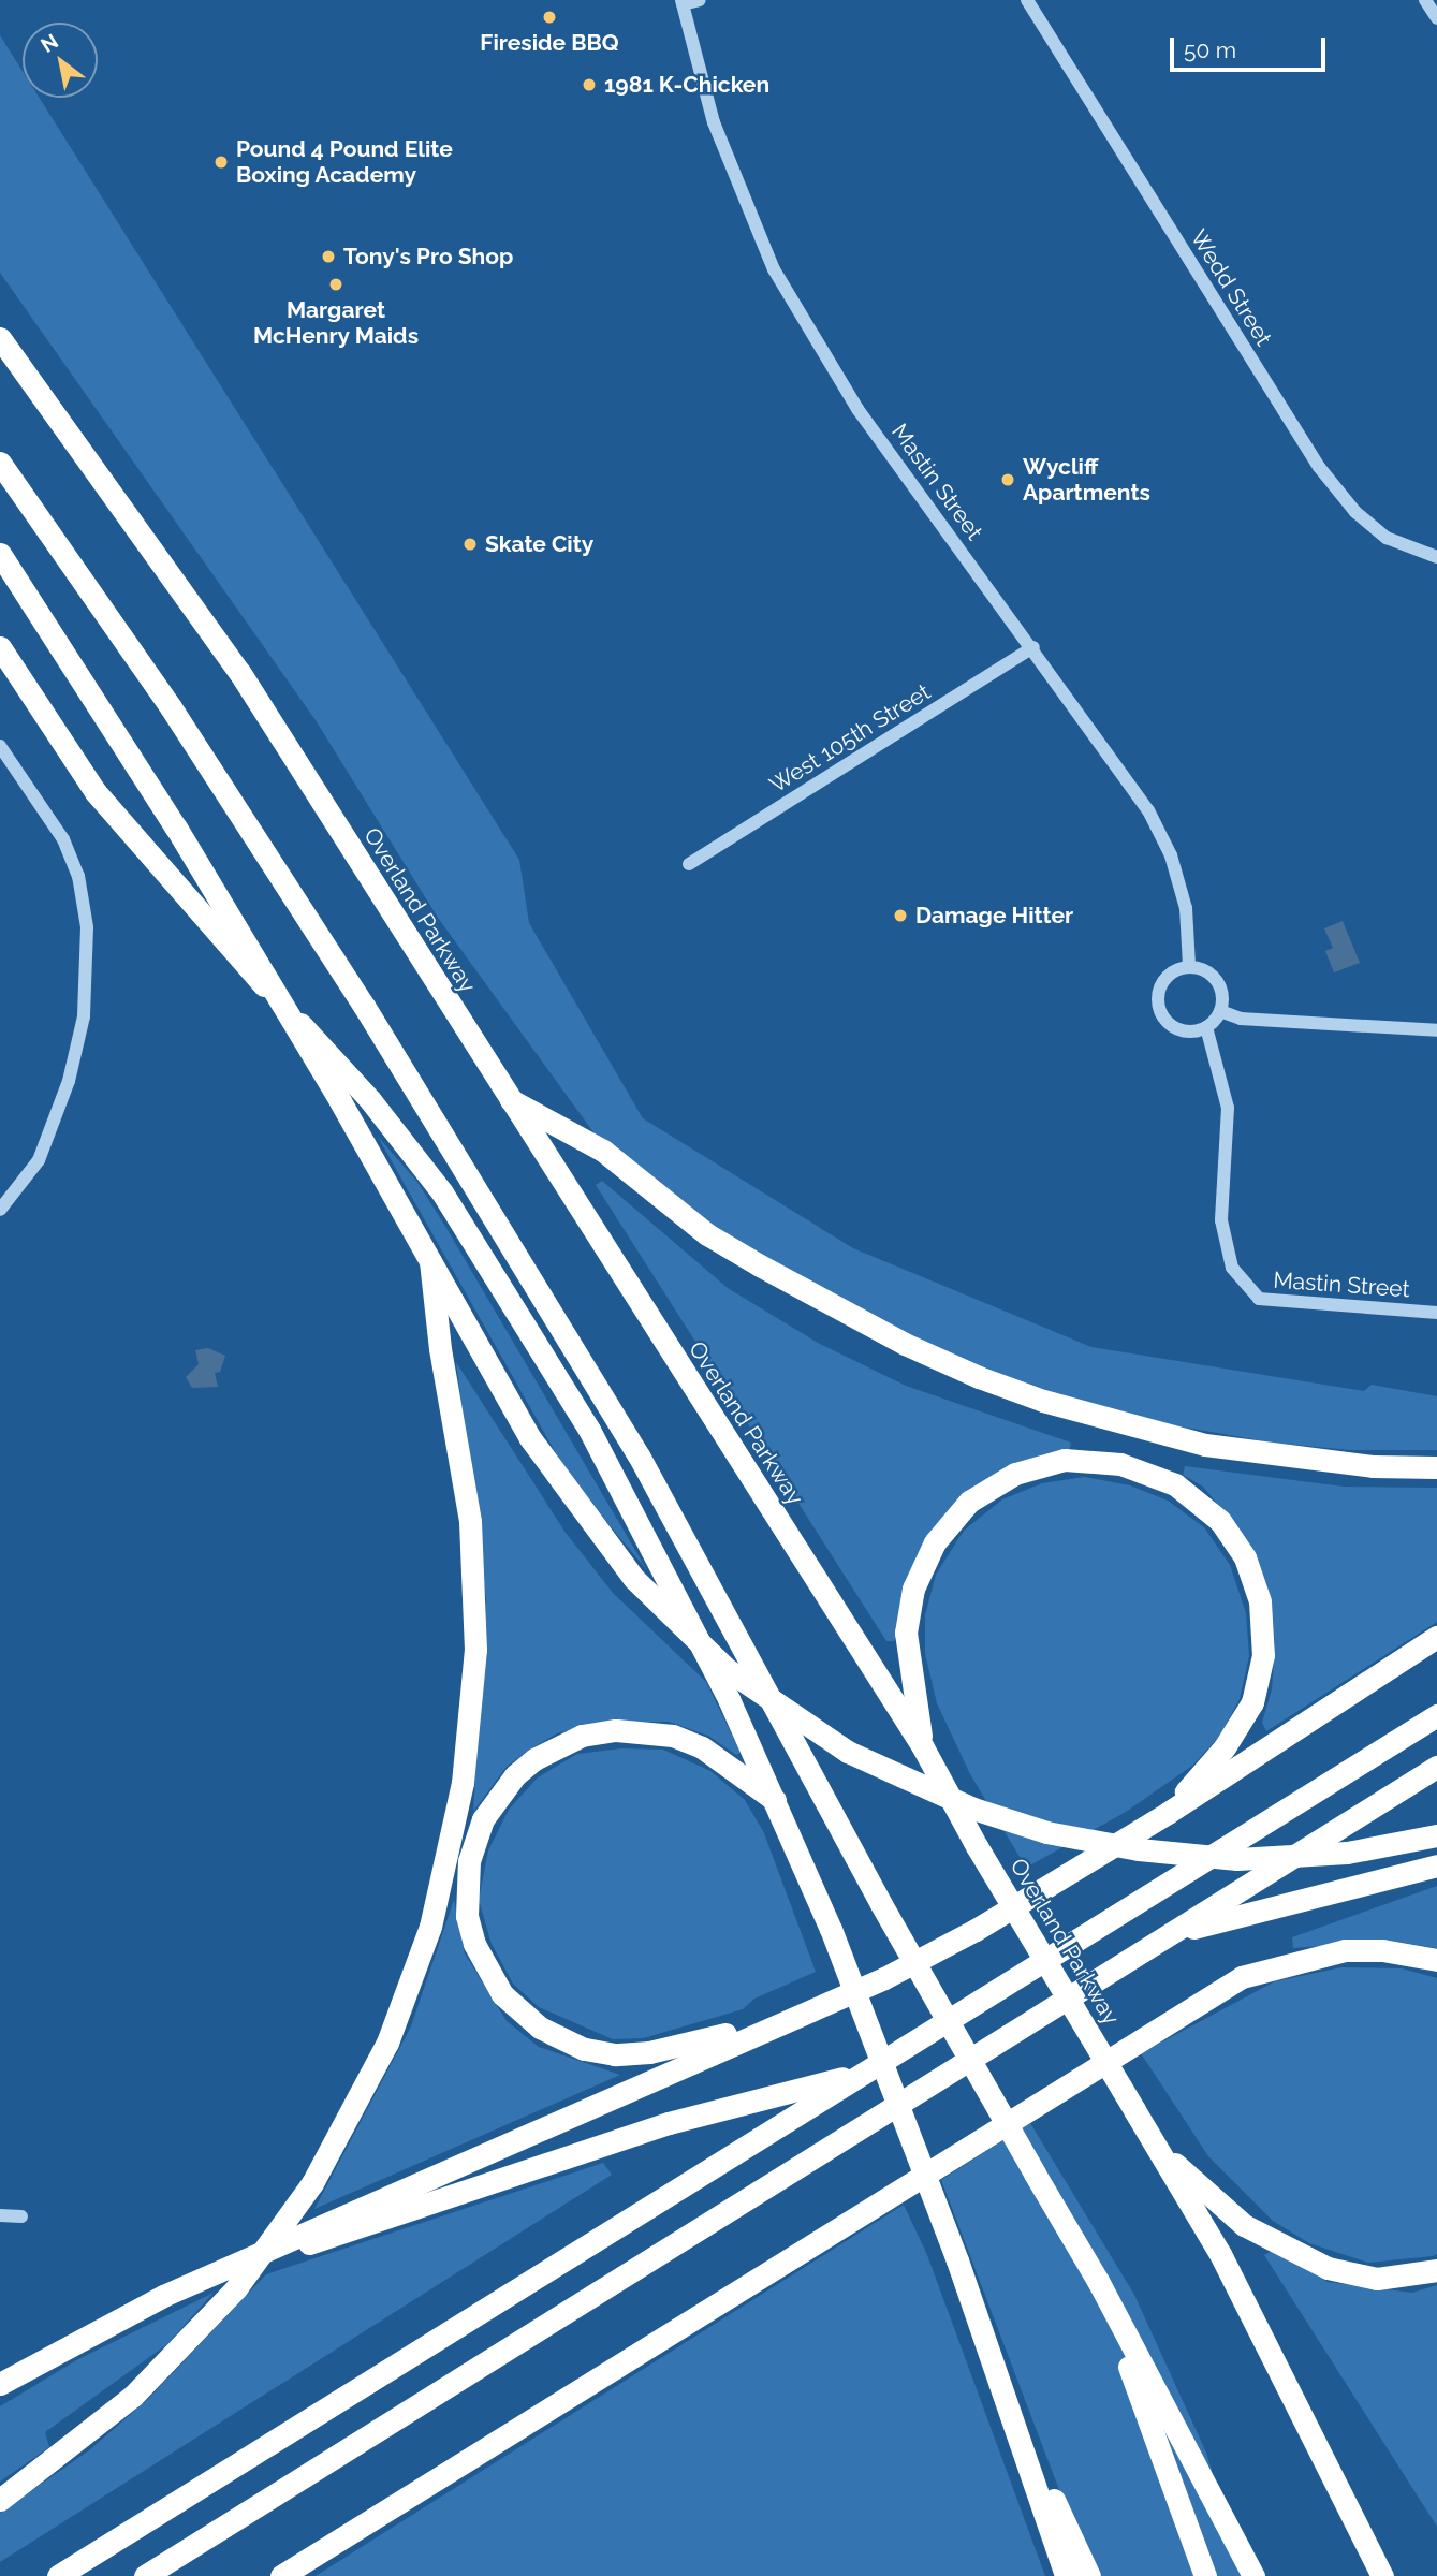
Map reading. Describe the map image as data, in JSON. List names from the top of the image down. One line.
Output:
{"streets":{"highway":["Overland Parkway"],"street":["Wedd Street","Mastin Street","West 105th Street"]},"crossings":[["Mastin Street","West 105th Street"]],"places":["Fireside BBQ","1981 K-Chicken","Pound 4 Pound Elite Boxing Academy","Tony's Pro Shop","Margaret McHenry Maids","Wycliff Apartments","Skate City","Damage Hitter"],"scale_bar":"50 m","north":"top left"}
